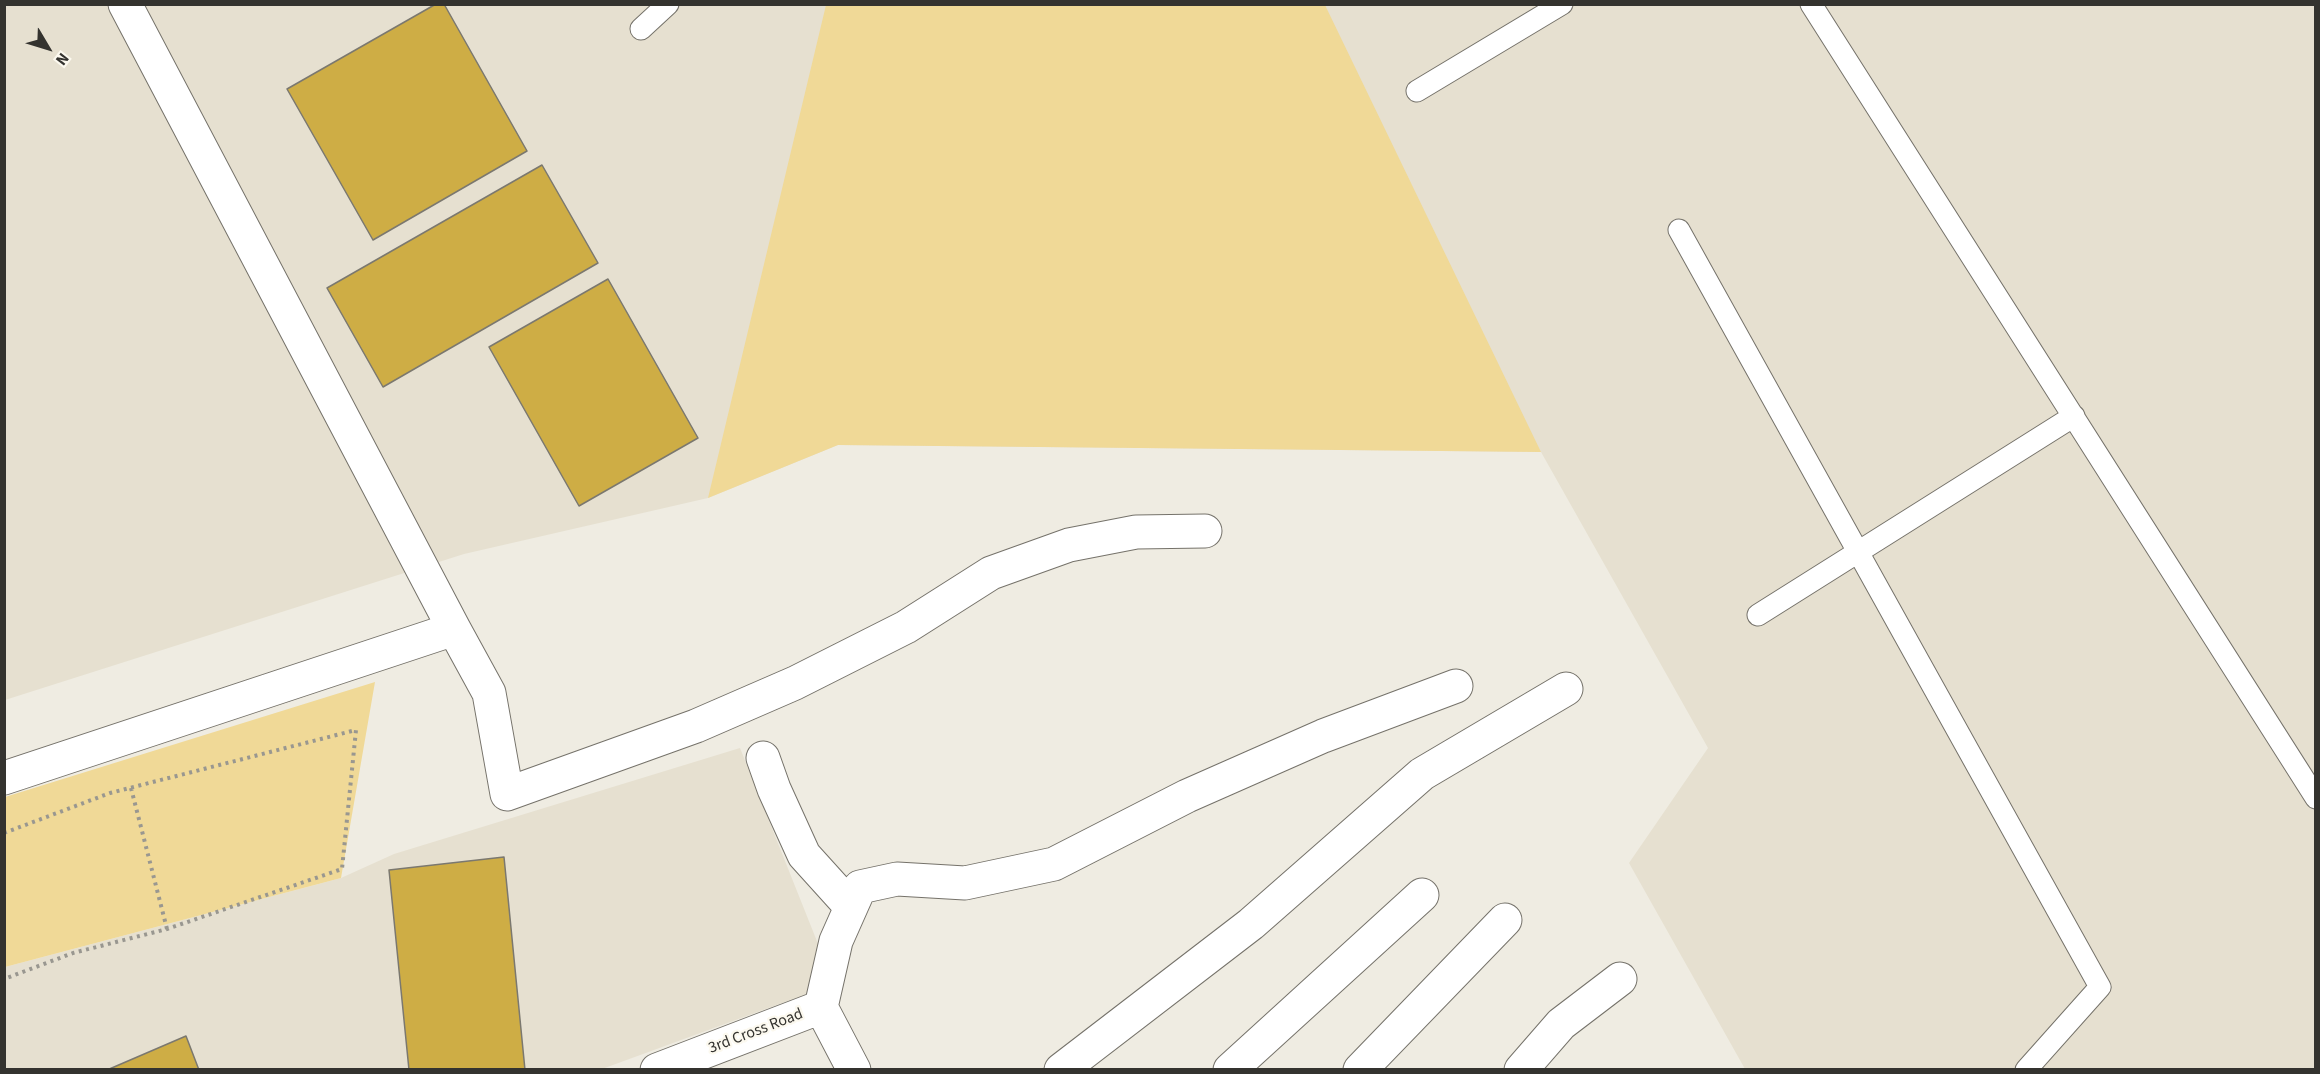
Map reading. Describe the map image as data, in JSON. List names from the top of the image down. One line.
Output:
{"streets":{"street":["3rd Cross Road"]},"north":"bottom right"}
